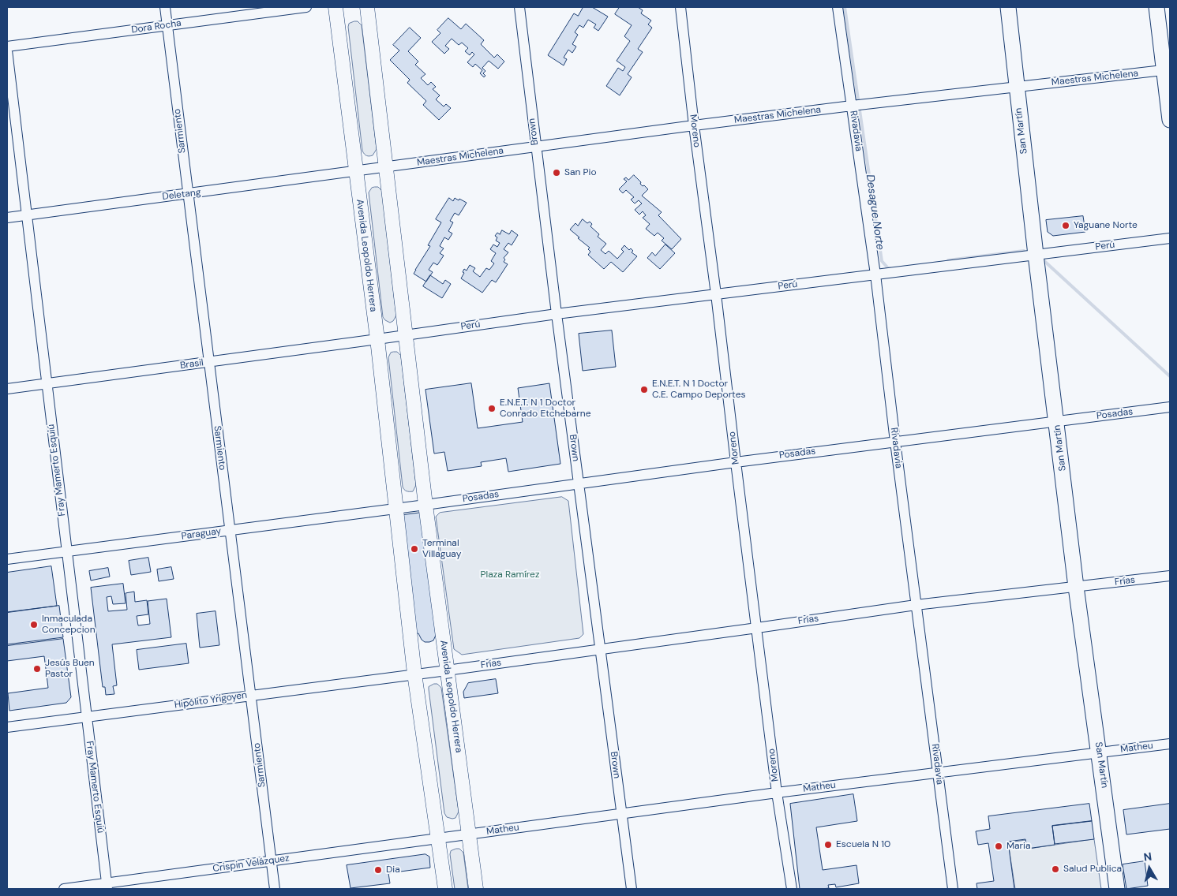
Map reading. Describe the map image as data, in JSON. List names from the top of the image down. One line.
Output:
{"streets":{"main road":["San Martín"],"street":["Dora Rocha","Maestras Michelena","Sarmiento","Moreno","Rivadavia","Brown","Deletang","Perú","Avenida Leopoldo Herrera","Brasil","Posadas","Fray Mamerto Esquiú","Paraguay","Frías","Hipólito Yrigoyen","Matheu","Crispin Velázquez"]},"crossings":[["Dora Rocha","Sarmiento"],["Maestras Michelena","Moreno"],["Maestras Michelena","Rivadavia"],["Maestras Michelena","San Martín"],["Maestras Michelena","Brown"],["Maestras Michelena","Avenida Leopoldo Herrera"],["Sarmiento","Deletang"],["Sarmiento","Brasil"],["Sarmiento","Paraguay"],["Sarmiento","Hipólito Yrigoyen"],["Sarmiento","Crispin Velázquez"],["Moreno","Perú"],["Moreno","Posadas"],["Moreno","Frías"],["Moreno","Matheu"],["Rivadavia","Perú"],["Rivadavia","Posadas"],["Rivadavia","Frías"],["Rivadavia","Matheu"],["San Martín","Perú"],["San Martín","Posadas"],["San Martín","Frías"],["San Martín","Matheu"],["Brown","Perú"],["Brown","Posadas"],["Brown","Frías"],["Brown","Matheu"],["Deletang","Avenida Leopoldo Herrera"],["Deletang","Fray Mamerto Esquiú"],["Perú","Avenida Leopoldo Herrera"],["Avenida Leopoldo Herrera","Brasil"],["Avenida Leopoldo Herrera","Posadas"],["Avenida Leopoldo Herrera","Paraguay"],["Avenida Leopoldo Herrera","Frías"],["Avenida Leopoldo Herrera","Hipólito Yrigoyen"],["Avenida Leopoldo Herrera","Matheu"],["Avenida Leopoldo Herrera","Crispin Velázquez"],["Brasil","Fray Mamerto Esquiú"],["Fray Mamerto Esquiú","Paraguay"],["Fray Mamerto Esquiú","Hipólito Yrigoyen"],["Fray Mamerto Esquiú","Crispin Velázquez"],["Frías","Hipólito Yrigoyen"],["Matheu","Crispin Velázquez"]],"water":["Desague Norte"],"parks":["Plaza Ramírez"],"places":["San Pio","Yaguane Norte","E.N.E.T. N 1 Doctor C.E. Campo Deportes","E.N.E.T. N 1 Doctor Conrado Etchebarne","Terminal Villaguay","Inmaculada Concepcion","Jesús Buen Pastor","Escuela N 10","Maria","Salud Publica","Dia"],"north":"top"}
